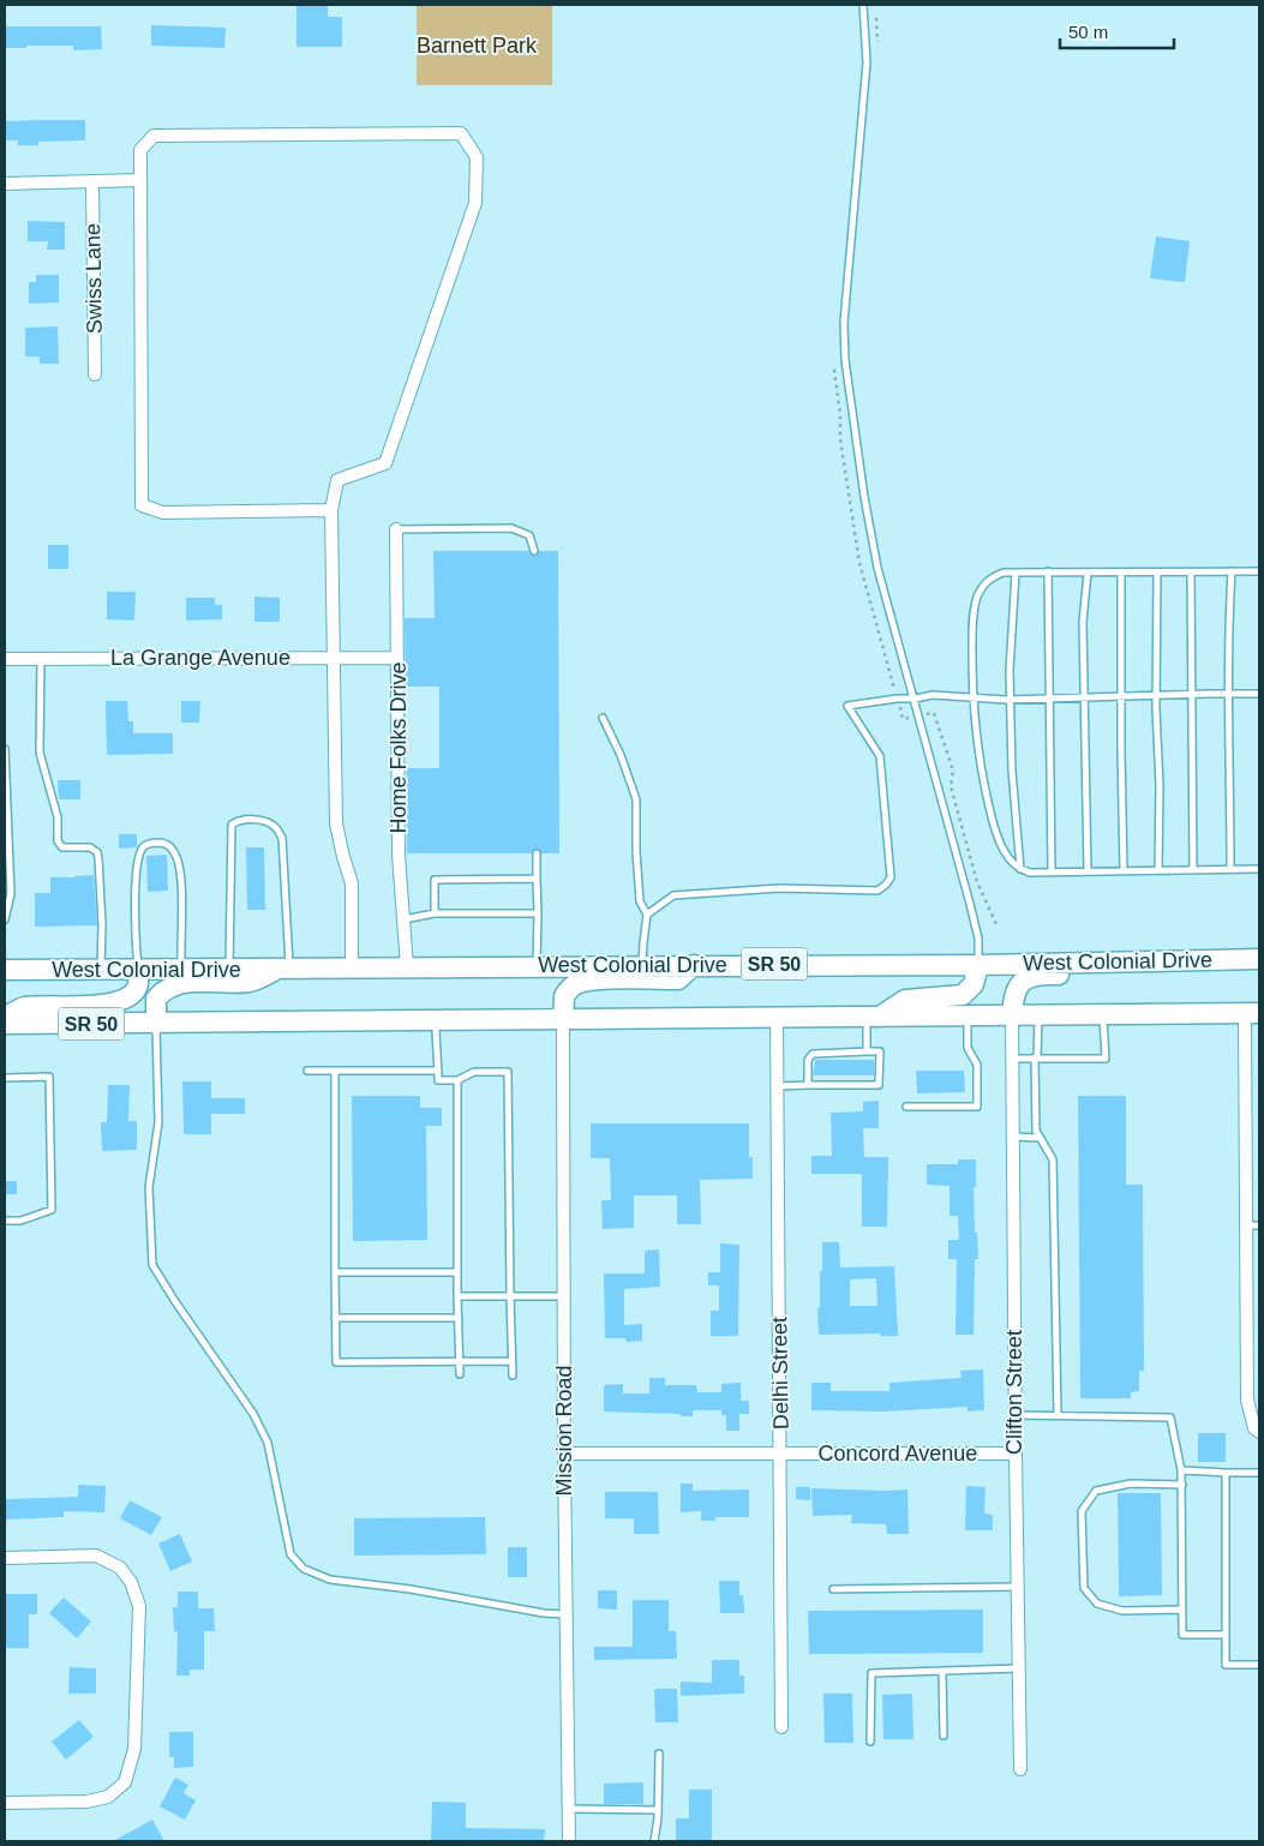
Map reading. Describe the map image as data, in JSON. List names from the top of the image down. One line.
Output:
{"streets":{"highway":["West Colonial Drive","SR 50"],"street":["Swiss Lane","La Grange Avenue","Home Folks Drive","Delhi Street","Clifton Street","Mission Road","Concord Avenue"]},"crossings":[["La Grange Avenue","Home Folks Drive"],["Home Folks Drive","West Colonial Drive"],["SR 50","Delhi Street"],["SR 50","Clifton Street"],["SR 50","Mission Road"],["Delhi Street","Concord Avenue"],["Clifton Street","Concord Avenue"],["Mission Road","Concord Avenue"]],"parks":["Barnett Park"],"scale_bar":"50 m"}
